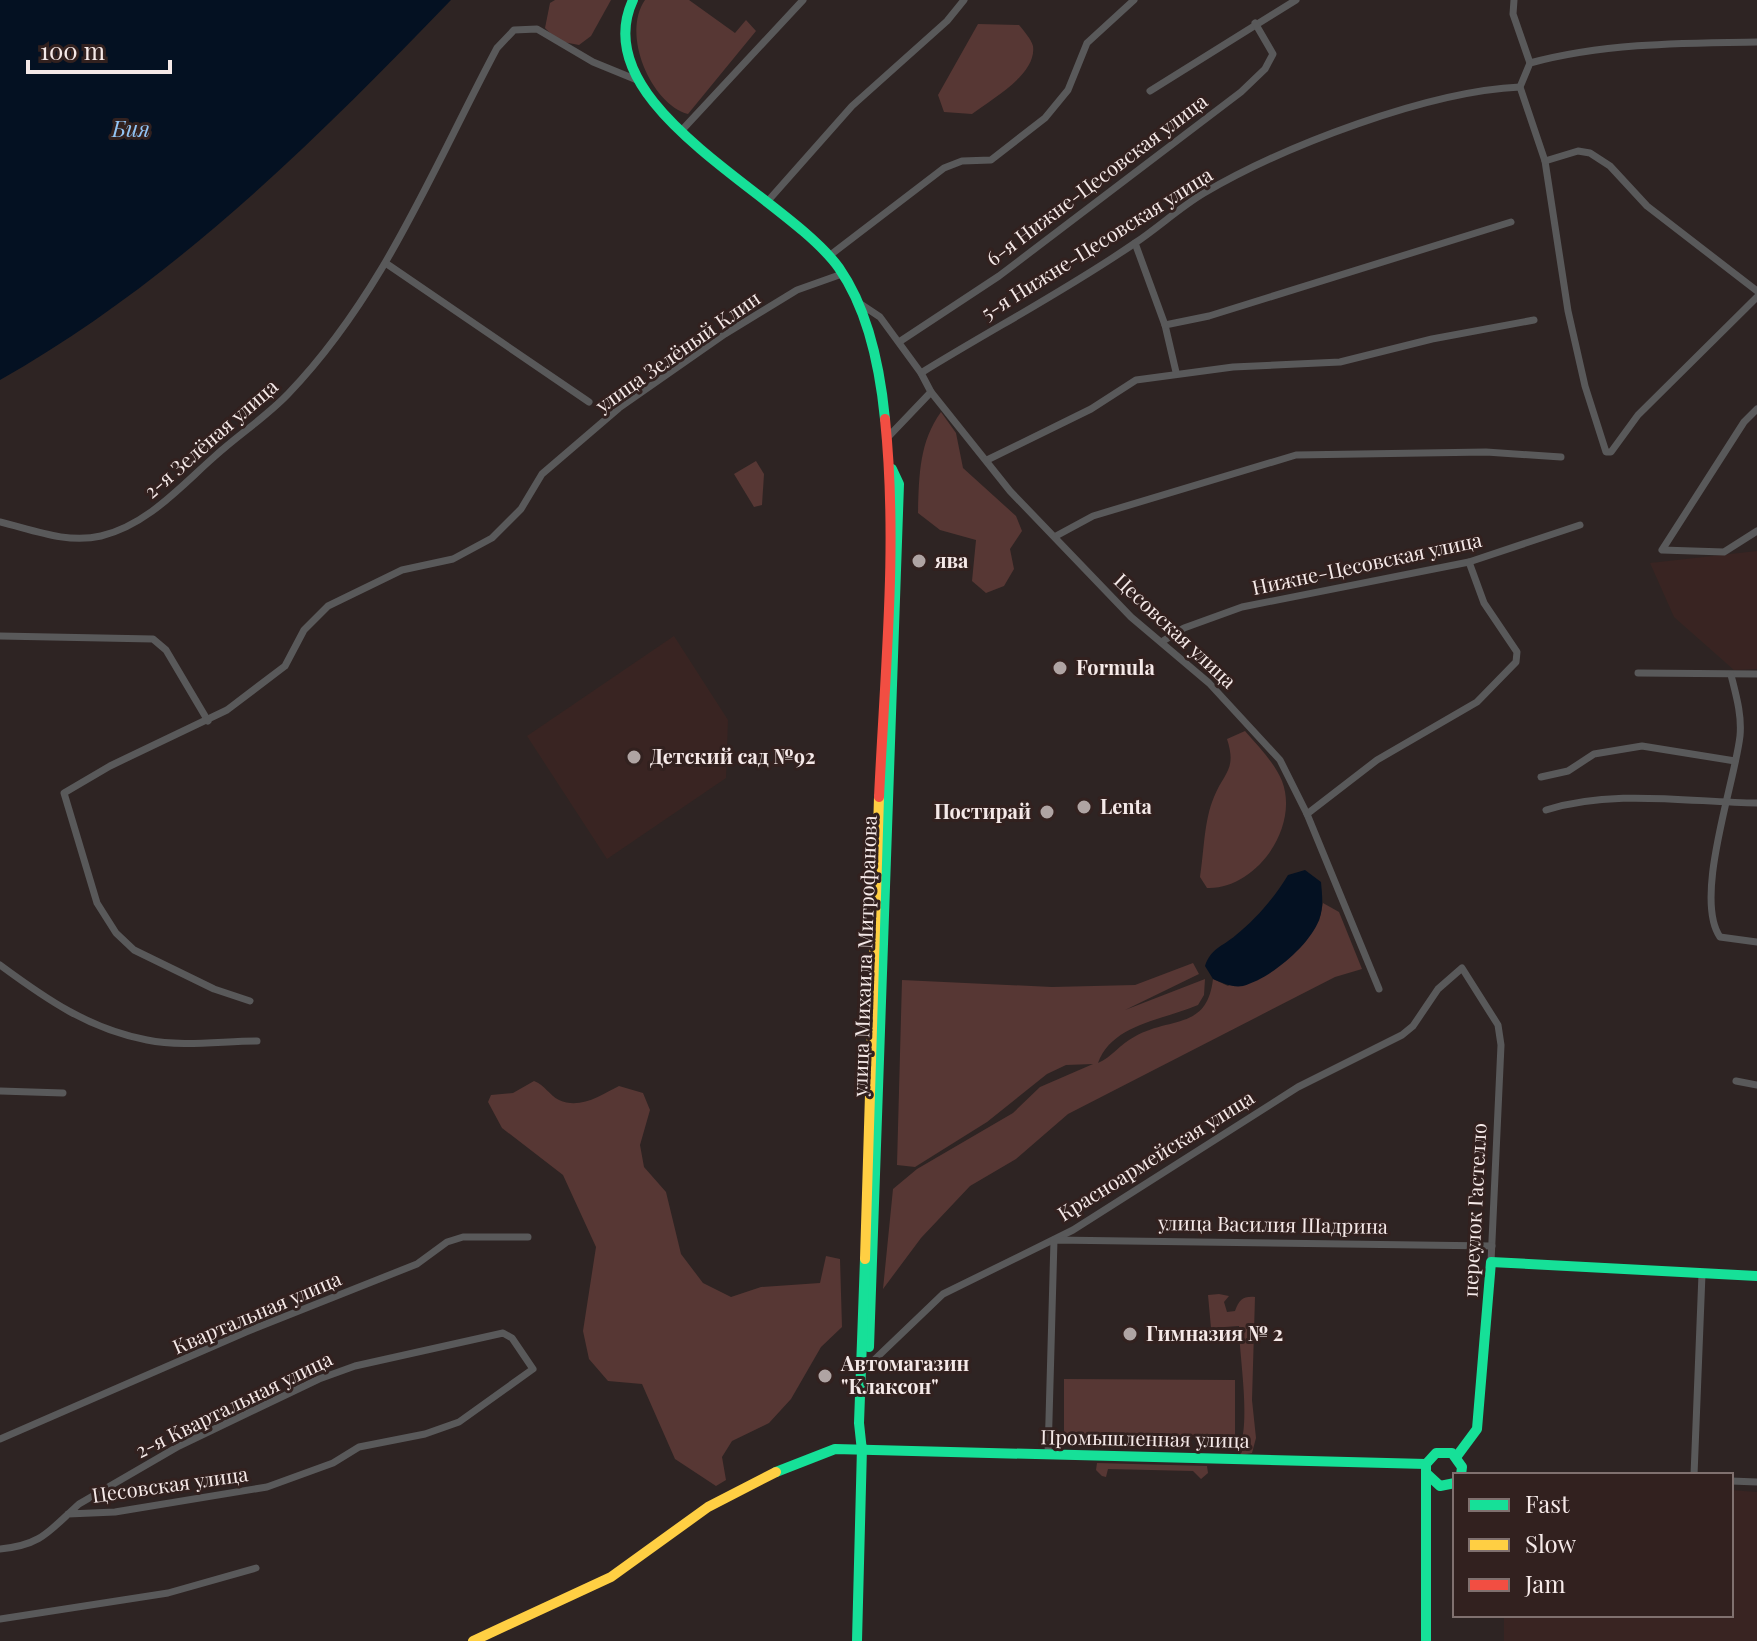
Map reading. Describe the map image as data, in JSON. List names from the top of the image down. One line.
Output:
{"streets":{"main road":["улица Михаила Митрофанова","переулок Гастелло","Промышленная улица"],"street":["6-я Нижне-Цесовская улица","5-я Нижне-Цесовская улица","улица Зелёный Клин","2-я Зелёная улица","Нижне-Цесовская улица","Цесовская улица","Красноармейская улица","улица Василия Шадрина","Квартальная улица","2-я Квартальная улица"]},"crossings":[["6-я Нижне-Цесовская улица","Цесовская улица"],["5-я Нижне-Цесовская улица","Цесовская улица"],["улица Зелёный Клин","улица Михаила Митрофанова"],["2-я Зелёная улица","улица Михаила Митрофанова"],["Нижне-Цесовская улица","Цесовская улица"],["Цесовская улица","улица Михаила Митрофанова"],["Цесовская улица","2-я Квартальная улица"],["улица Михаила Митрофанова","Красноармейская улица"],["улица Михаила Митрофанова","Промышленная улица"],["Красноармейская улица","переулок Гастелло"],["Красноармейская улица","улица Василия Шадрина"],["переулок Гастелло","улица Василия Шадрина"],["переулок Гастелло","Промышленная улица"]],"water":["Бия"],"places":["ява","Formula","Детский сад №92","Lenta","Постирай","Гимназия № 2","Автомагазин \"Клаксон\""],"legend":["Fast","Slow","Jam"],"scale_bar":"100 m"}
